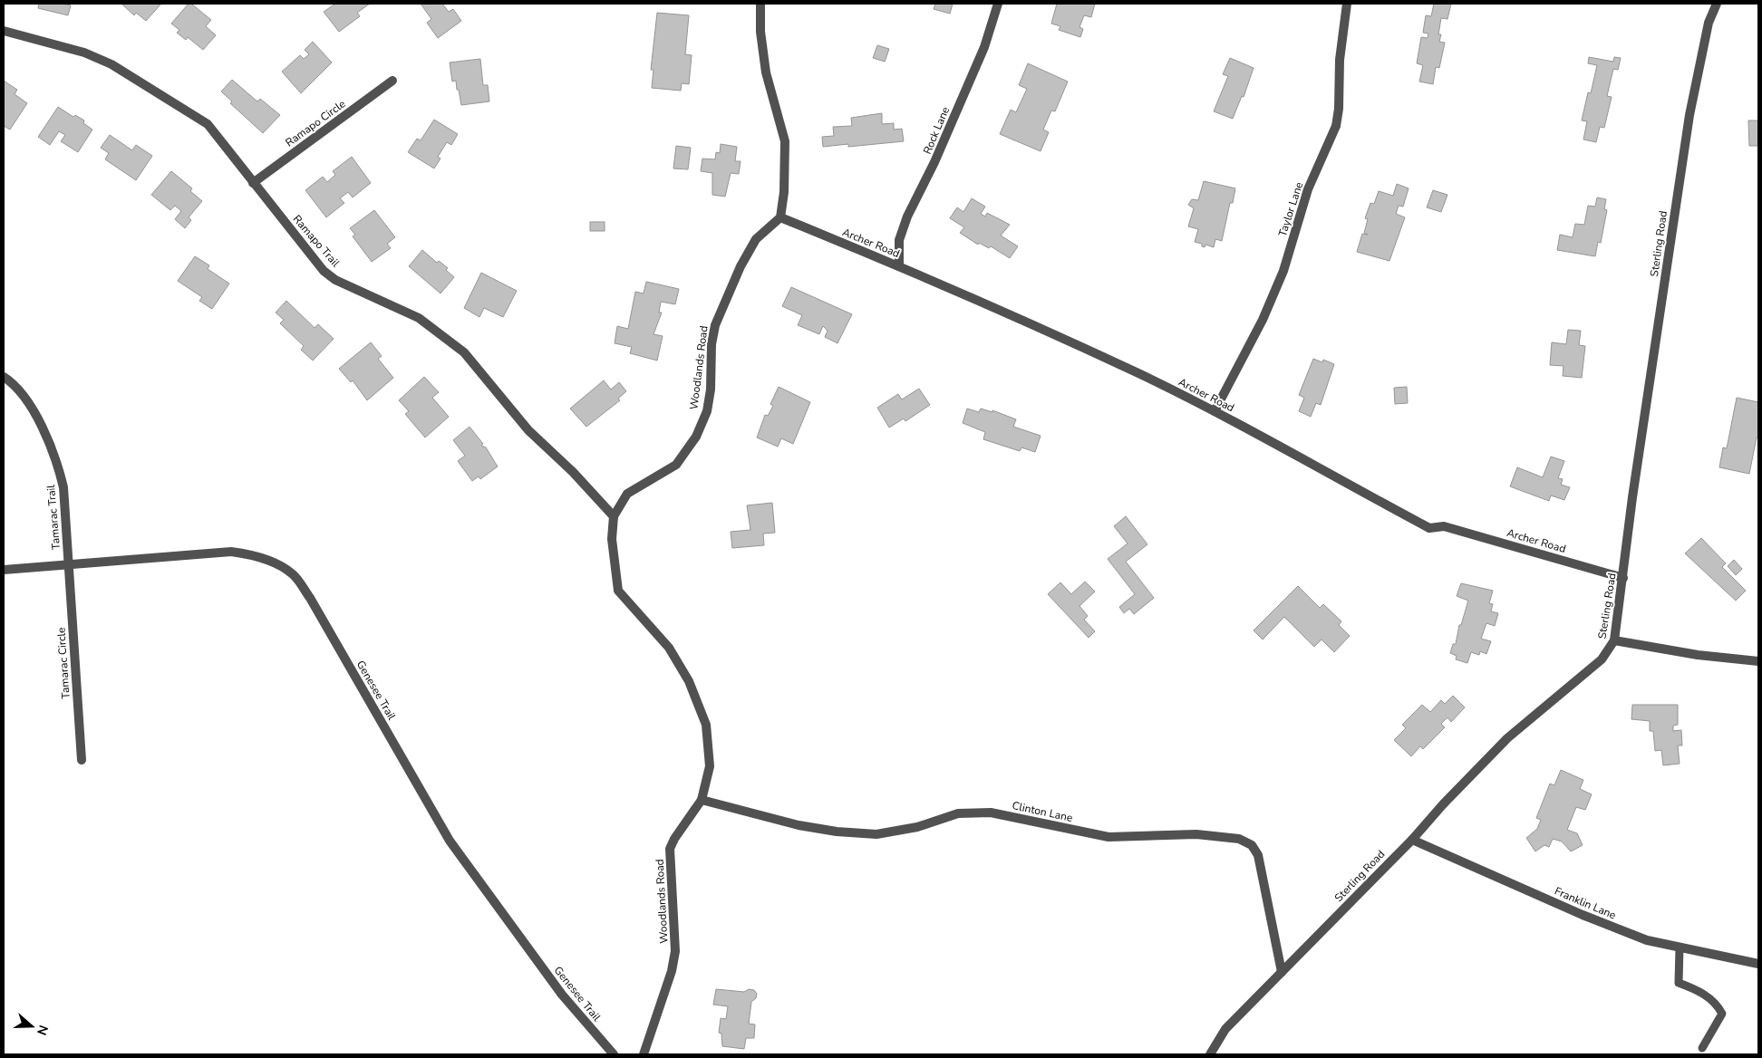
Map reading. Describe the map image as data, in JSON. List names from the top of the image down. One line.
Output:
{"streets":{"street":["Ramapo Circle","Rock Lane","Taylor Lane","Ramapo Trail","Archer Road","Sterling Road","Woodlands Road","Tamarac Trail","Tamarac Circle","Genesee Trail","Clinton Lane","Franklin Lane"]},"crossings":[["Ramapo Circle","Ramapo Trail"],["Rock Lane","Archer Road"],["Taylor Lane","Archer Road"],["Ramapo Trail","Woodlands Road"],["Archer Road","Sterling Road"],["Archer Road","Woodlands Road"],["Sterling Road","Clinton Lane"],["Sterling Road","Franklin Lane"],["Woodlands Road","Clinton Lane"],["Tamarac Trail","Tamarac Circle"],["Tamarac Trail","Genesee Trail"],["Tamarac Circle","Genesee Trail"]],"north":"right"}
